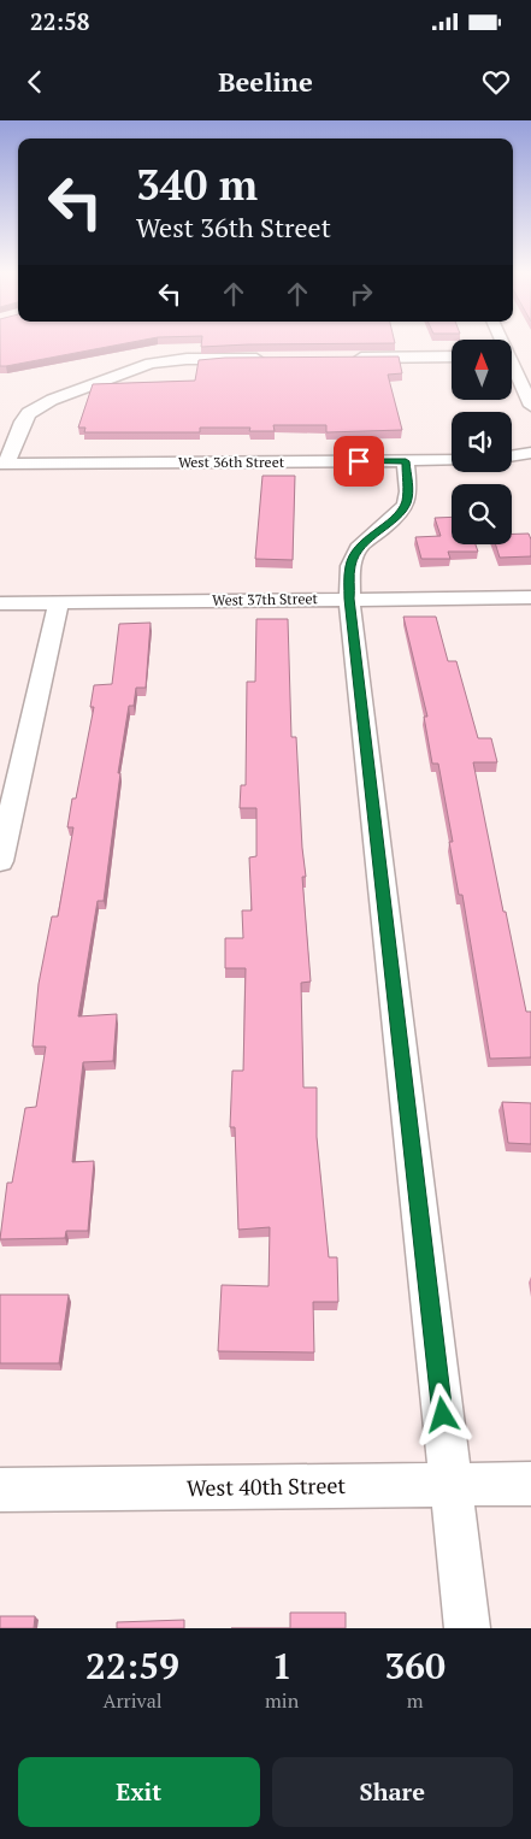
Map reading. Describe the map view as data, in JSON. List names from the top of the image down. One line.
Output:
{"streets":{"street":["West 36th Street","West 37th Street","West 40th Street"]},"north":"top","page":{"status":"22:58","header":"Beeline","turn":["340 m","West 36th Street"],"eta":["22:59","Arrival","1","min","360","m"],"buttons":["Exit","Share"]}}
